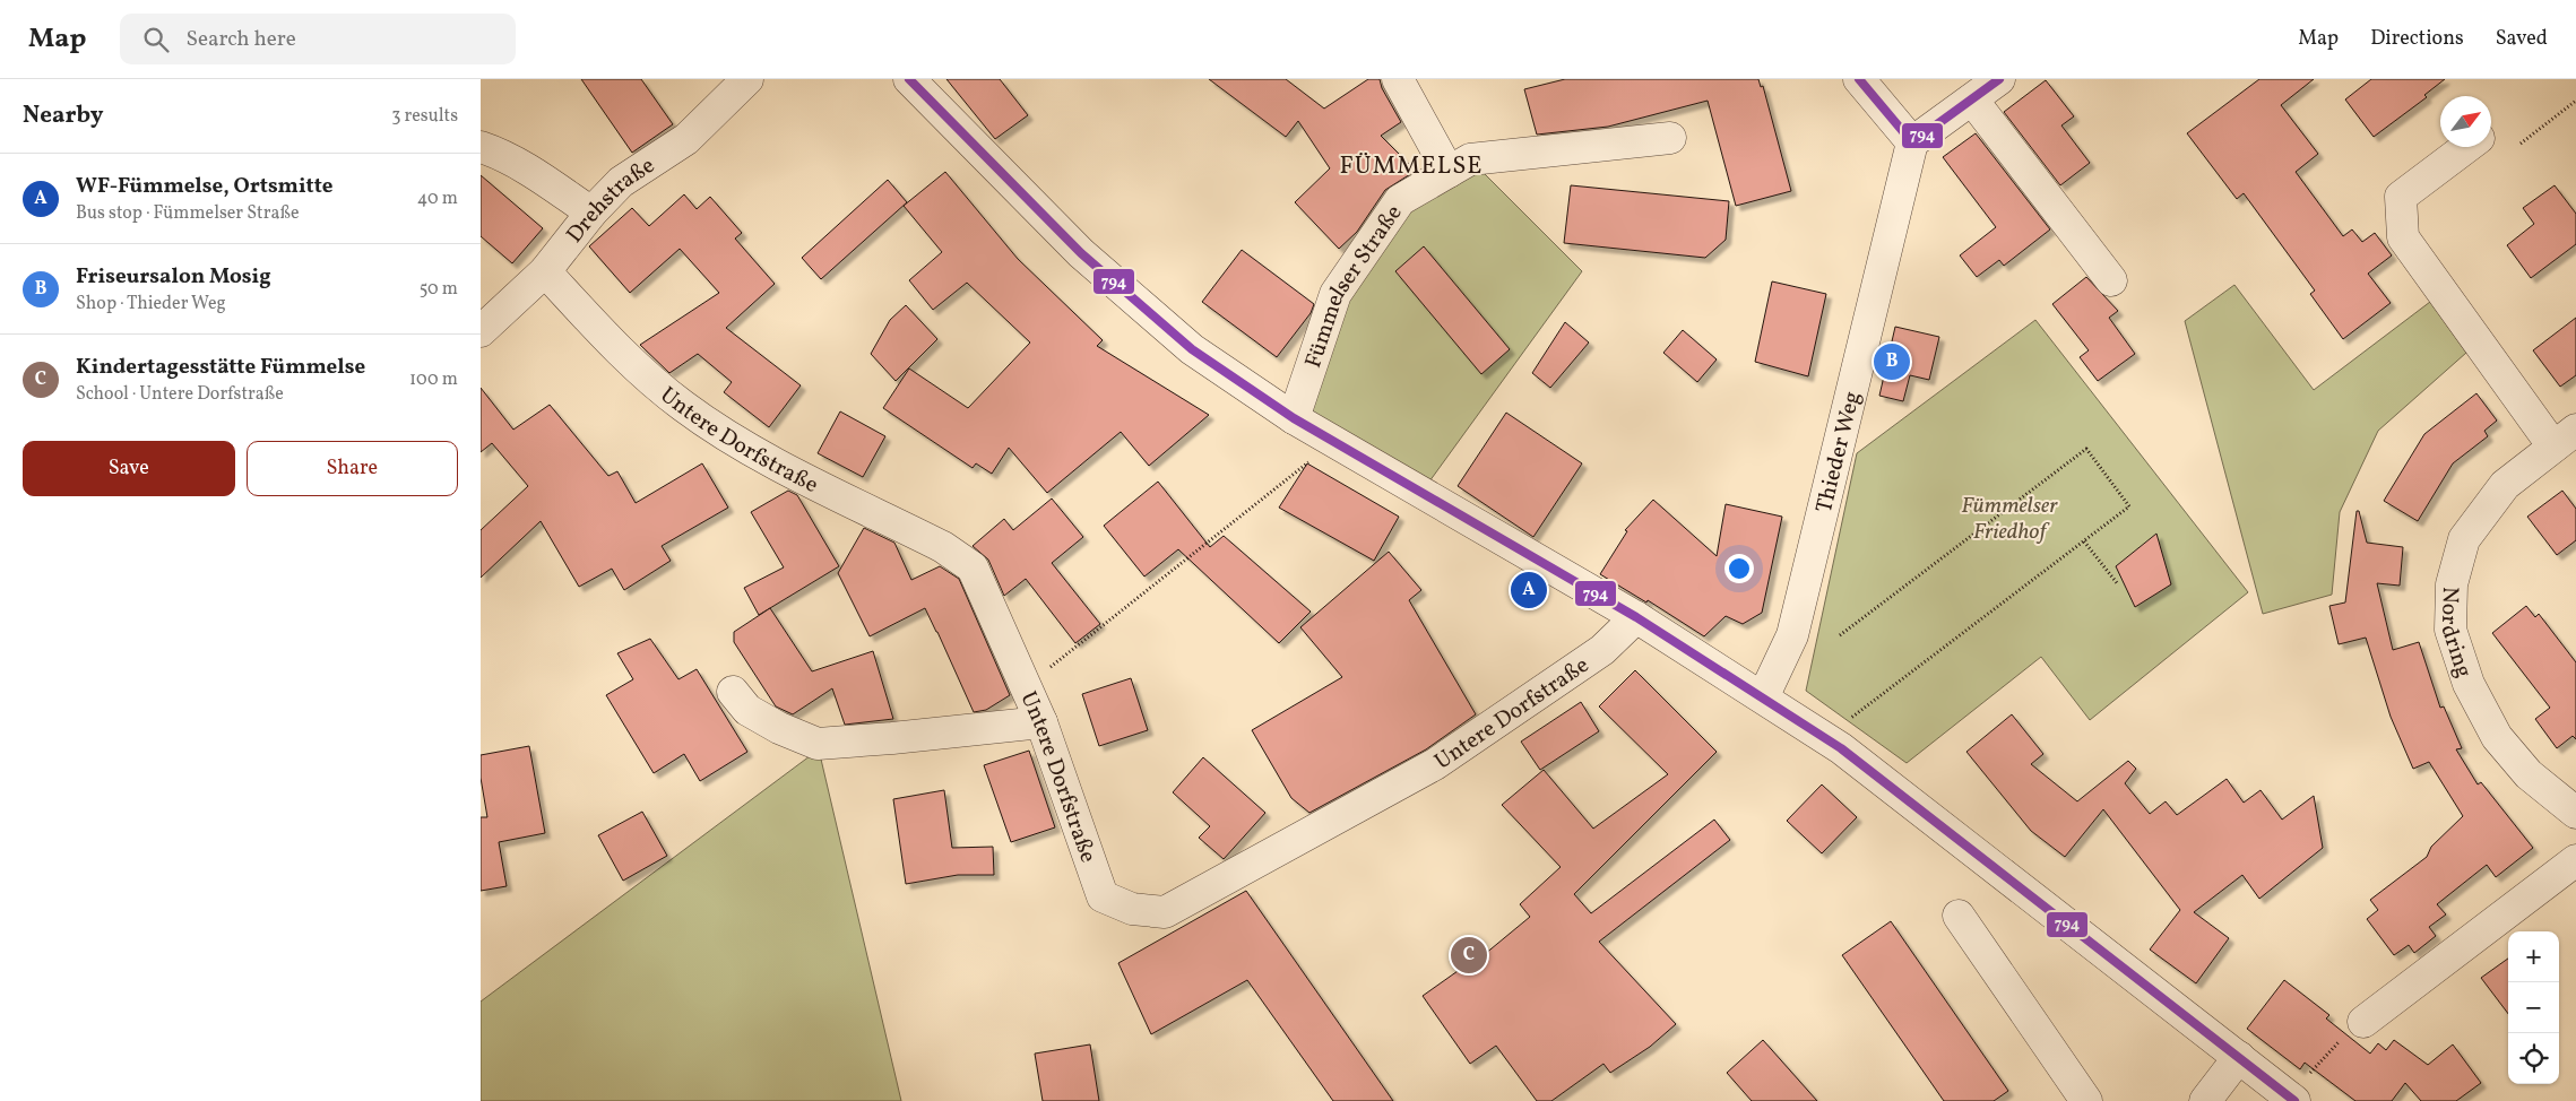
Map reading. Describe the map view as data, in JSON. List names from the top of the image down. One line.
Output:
{"streets":{"street":["Drehstraße","Fümmelser Straße","Untere Dorfstraße","Thieder Weg","Nordring"]},"crossings":[["Drehstraße","Untere Dorfstraße"]],"districts":["FÜMMELSE"],"parks":["Fümmelser Friedhof"],"lines":["transit line 794"],"north":"top right","page":{"header":"Map","search":"Search here","nav":["Map","Directions","Saved"],"heading":["Nearby","3 results"],"list":[{"mark":"A","name":"WF-Fümmelse, Ortsmitte","note":"Bus stop · Fümmelser Straße","value":"40 m"},{"mark":"B","name":"Friseursalon Mosig","note":"Shop · Thieder Weg","value":"50 m"},{"mark":"C","name":"Kindertagesstätte Fümmelse","note":"School · Untere Dorfstraße","value":"100 m"}],"pins":["B","A","C"],"buttons":["Save","Share"],"map_buttons":["+","−"]}}
